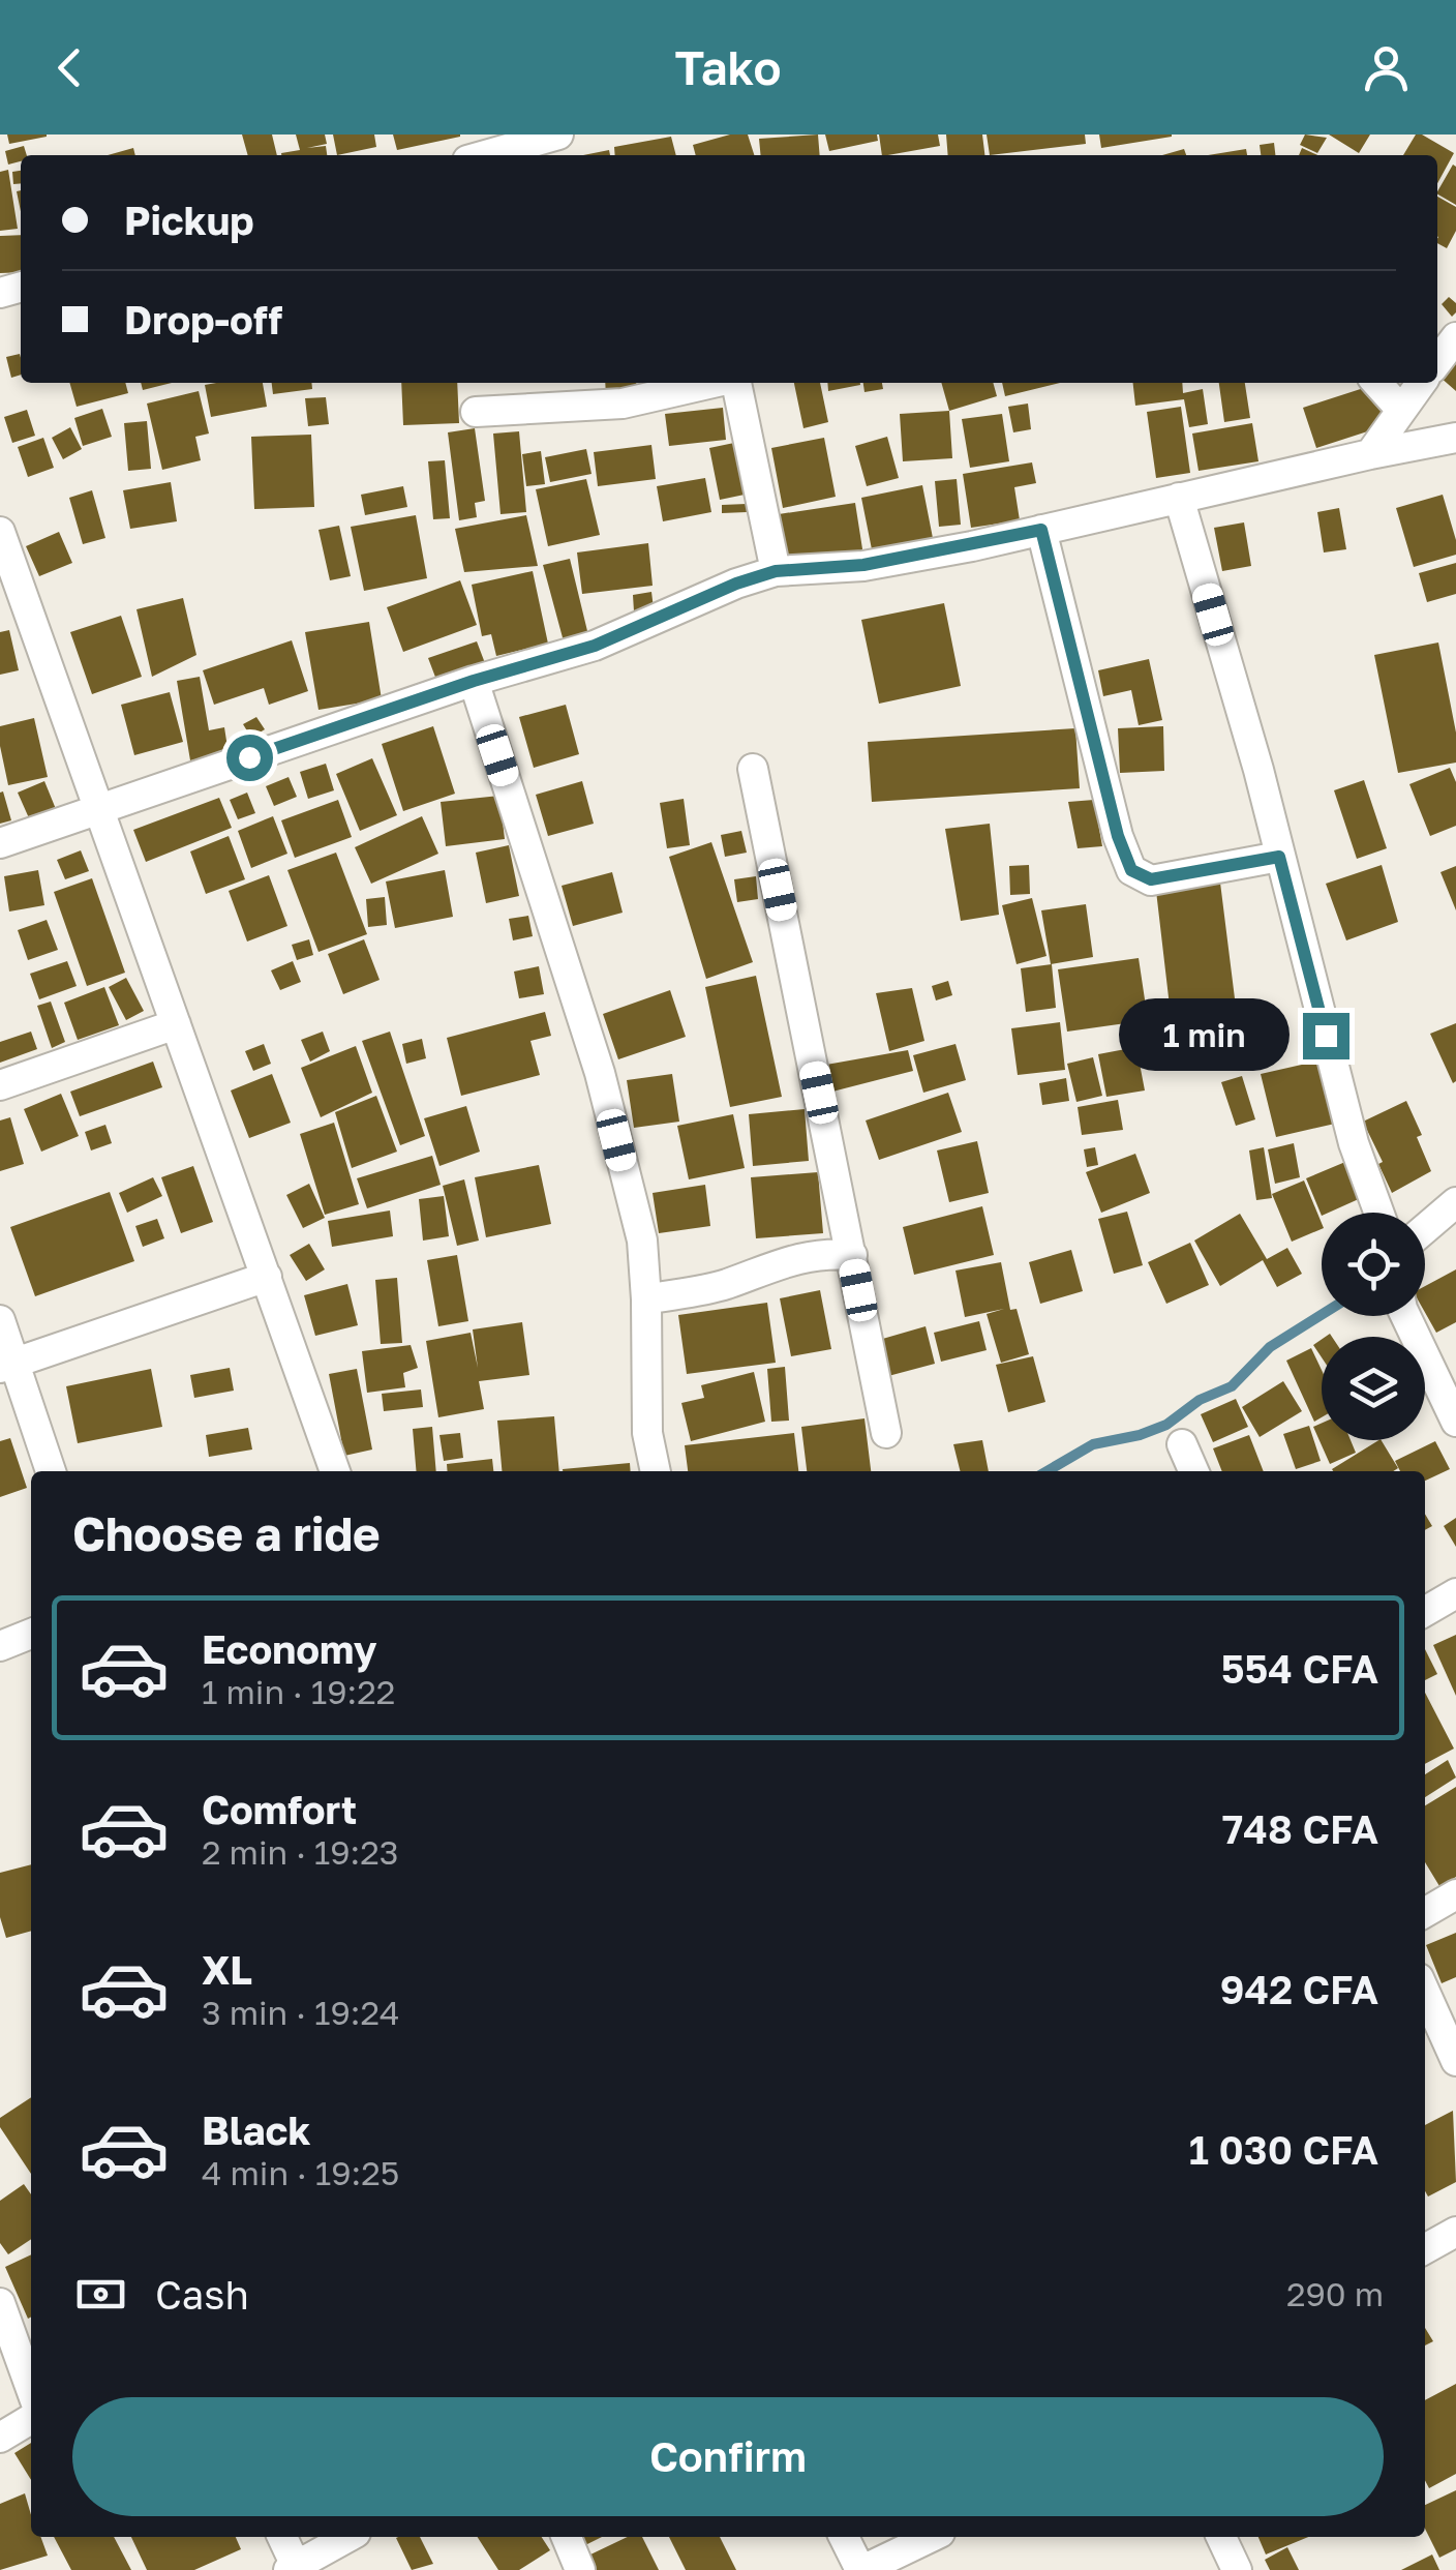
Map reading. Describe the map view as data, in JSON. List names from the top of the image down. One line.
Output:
{"page":{"header":"Tako","banner":["Pickup","Drop-off"],"bubble":"1 min","heading":"Choose a ride","list":[{"name":"Economy","note":"1 min · 19:22","value":"554 CFA"},{"name":"Comfort","note":"2 min · 19:23","value":"748 CFA"},{"name":"XL","note":"3 min · 19:24","value":"942 CFA"},{"name":"Black","note":"4 min · 19:25","value":"1 030 CFA"}],"pay":["Cash","290 m"],"buttons":"Confirm"}}
